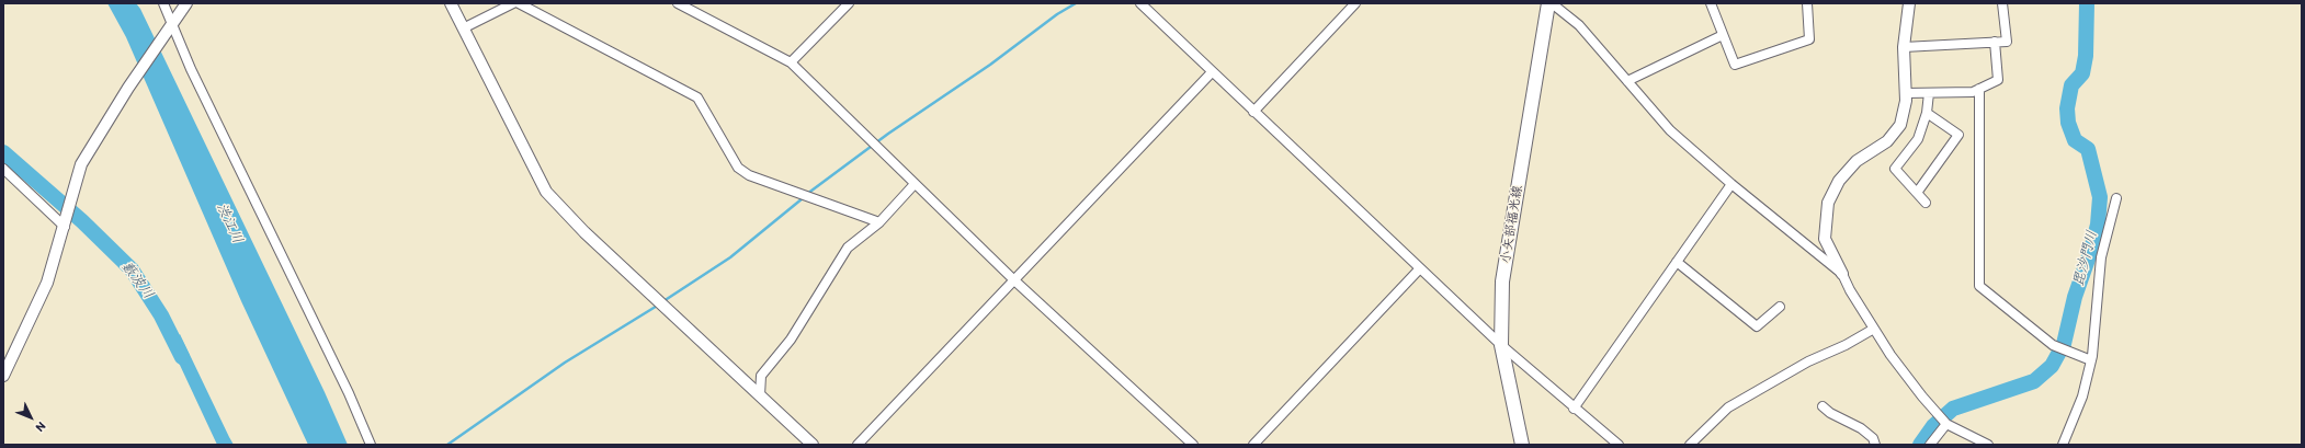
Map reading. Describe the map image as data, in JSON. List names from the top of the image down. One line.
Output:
{"streets":{"main road":["小矢部福光線"]},"water":["渋江川","毘沙門川","藪波川"],"north":"bottom right"}
